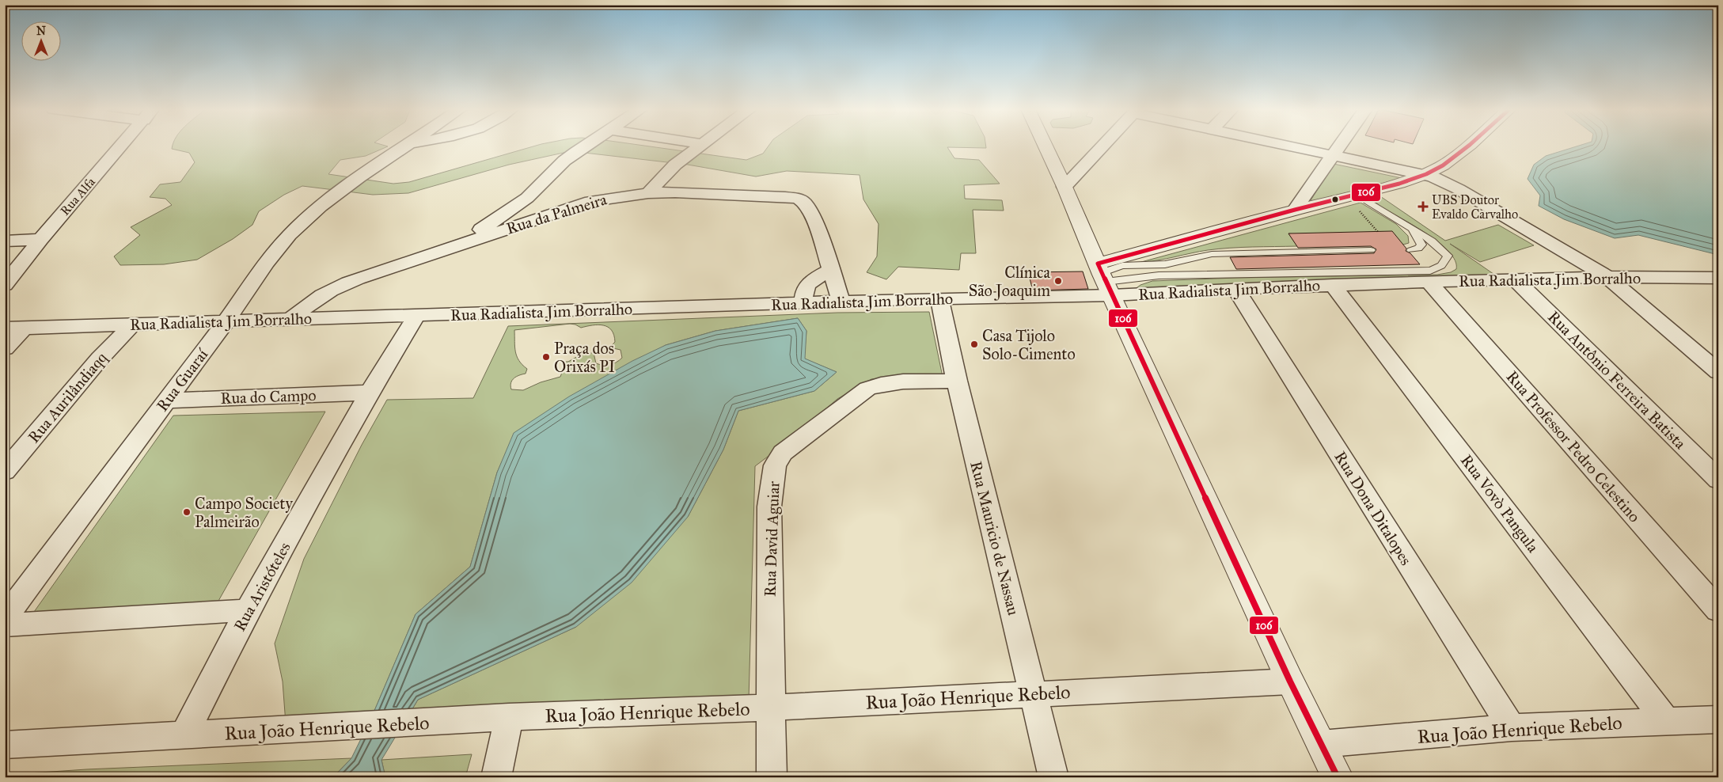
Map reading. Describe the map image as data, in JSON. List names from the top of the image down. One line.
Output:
{"streets":{"street":["Rua Alfa","Rua da Palmeira","Rua Radialista Jim Borralho","Rua Guaraí","Rua Antônio Ferreira Batista","Rua do Campo","Rua Aurilândiaqq","Rua Professor Pedro Celestino","Rua Vovò Pangula","Rua Dona Ditalopes","Rua Mauricio de Nassau","Rua David Aguiar","Rua Aristóteles","Rua João Henrique Rebelo"]},"crossings":[["Rua da Palmeira","Rua Radialista Jim Borralho"],["Rua Radialista Jim Borralho","Rua Guaraí"],["Rua Radialista Jim Borralho","Rua Antônio Ferreira Batista"],["Rua Radialista Jim Borralho","Rua Aurilândiaqq"],["Rua Radialista Jim Borralho","Rua Professor Pedro Celestino"],["Rua Radialista Jim Borralho","Rua Vovò Pangula"],["Rua Radialista Jim Borralho","Rua Dona Ditalopes"],["Rua Radialista Jim Borralho","Rua Mauricio de Nassau"],["Rua Radialista Jim Borralho","Rua Aristóteles"],["Rua Guaraí","Rua do Campo"],["Rua do Campo","Rua Aristóteles"],["Rua Vovò Pangula","Rua João Henrique Rebelo"],["Rua Dona Ditalopes","Rua João Henrique Rebelo"],["Rua Mauricio de Nassau","Rua David Aguiar"],["Rua Mauricio de Nassau","Rua João Henrique Rebelo"],["Rua David Aguiar","Rua João Henrique Rebelo"],["Rua Aristóteles","Rua João Henrique Rebelo"]],"places":{"health":["UBS Doutor Evaldo Carvalho"],"other":["Clínica São Joaquim","Casa Tijolo Solo-Cimento","Praça dos Orixás PI","Campo Society Palmeirão"]},"lines":["transit line 106"],"north":"top"}
